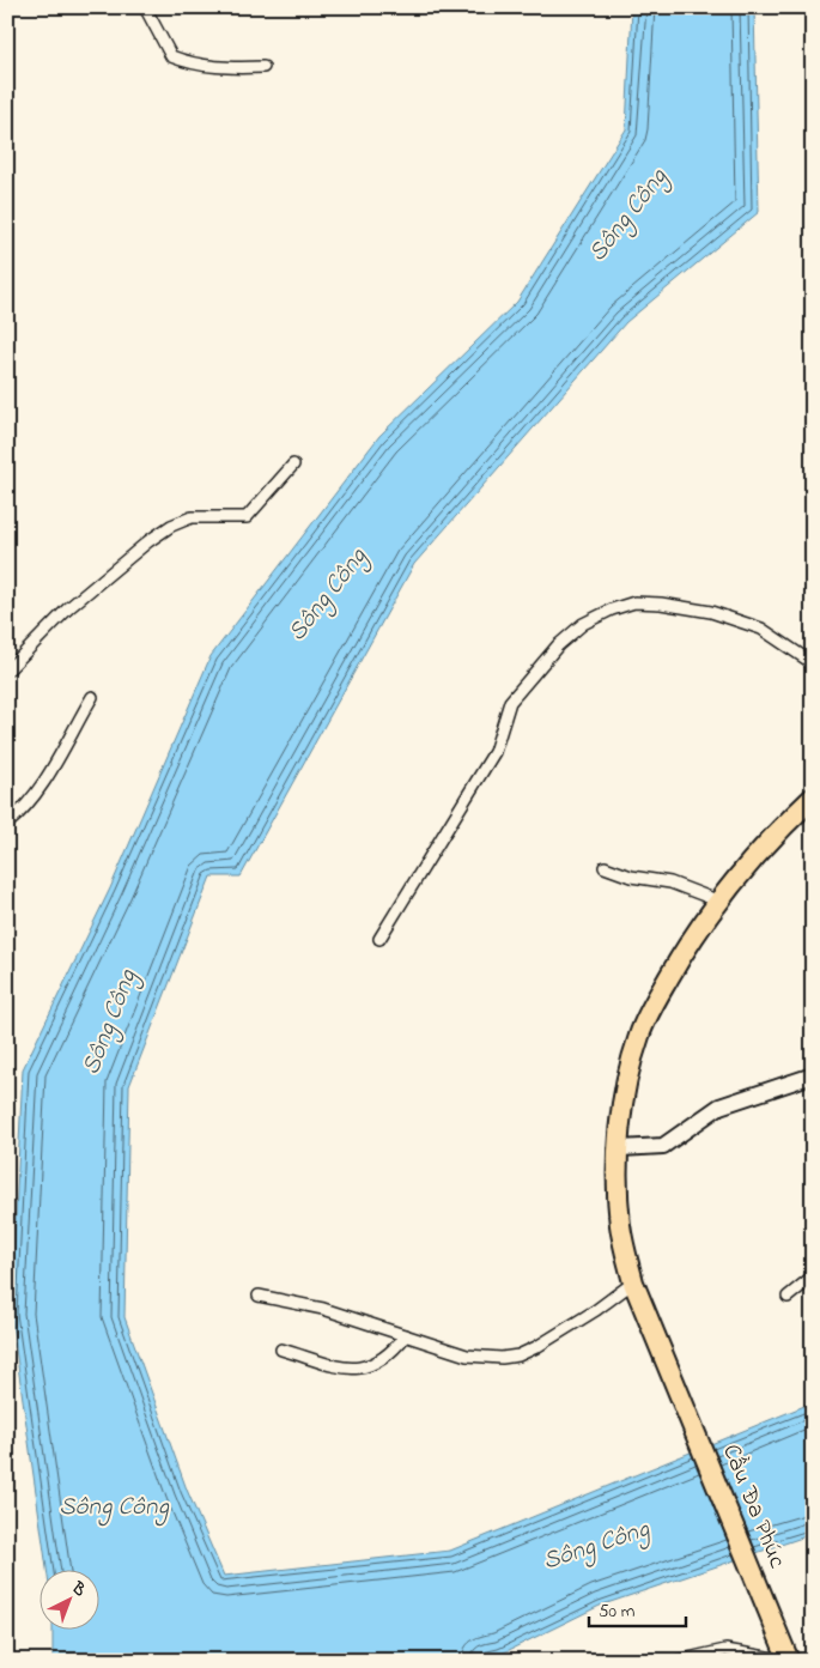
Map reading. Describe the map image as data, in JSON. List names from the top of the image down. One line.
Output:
{"streets":{"highway":["Cầu Đa Phúc"]},"water":["Sông Công"],"scale_bar":"50 m","north":"top right"}
